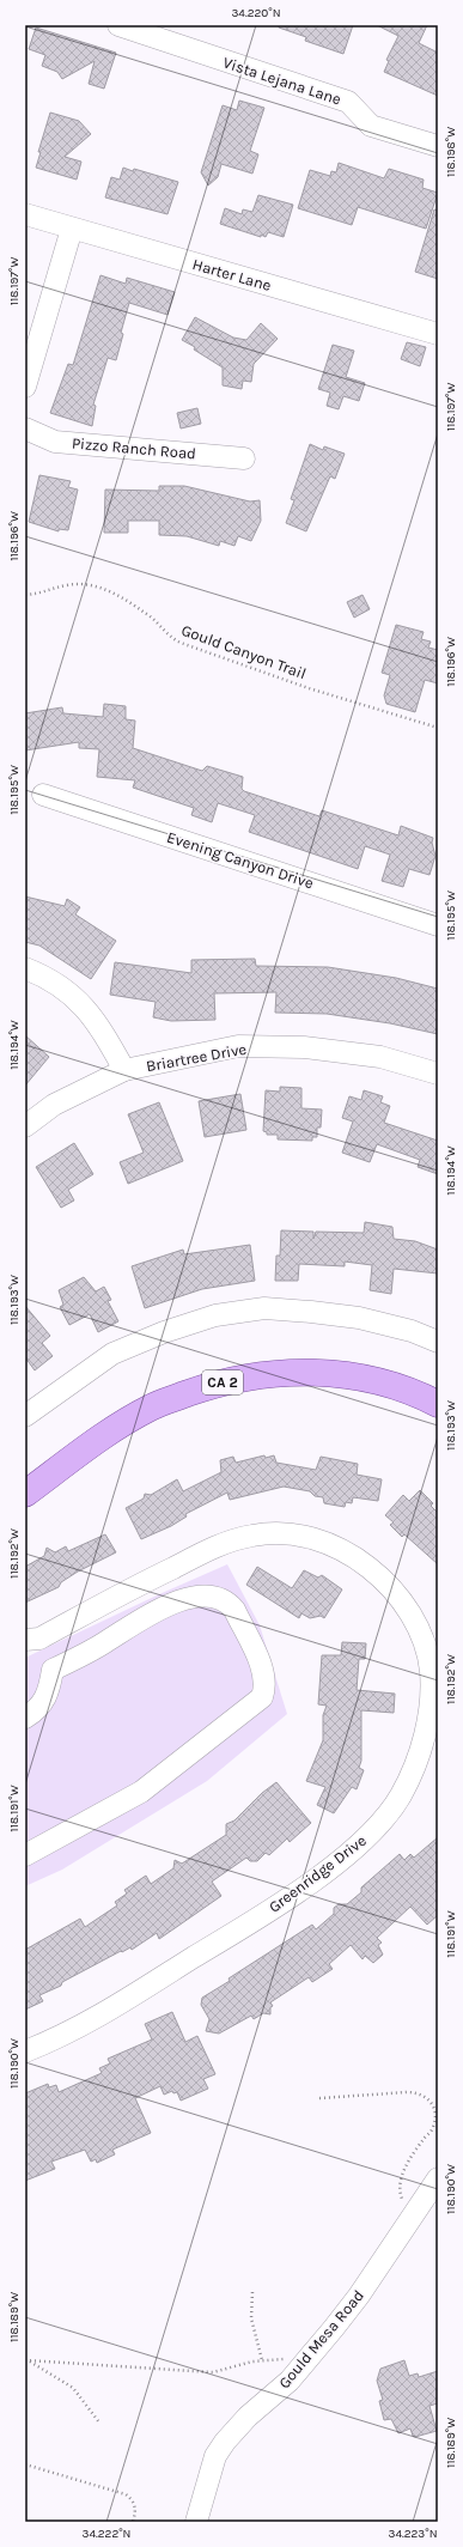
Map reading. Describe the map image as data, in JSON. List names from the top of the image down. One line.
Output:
{"streets":{"main road":["CA 2"],"street":["Vista Lejana Lane","Harter Lane","Pizzo Ranch Road","Evening Canyon Drive","Briartree Drive","Greenridge Drive","Gould Mesa Road"],"path":["Gould Canyon Trail"]},"coordinates":["34.220°N","118.198°W","118.197°W","118.196°W","118.195°W","118.194°W","118.193°W","118.192°W","118.191°W","118.190°W","118.189°W","34.222°N","34.223°N"]}
